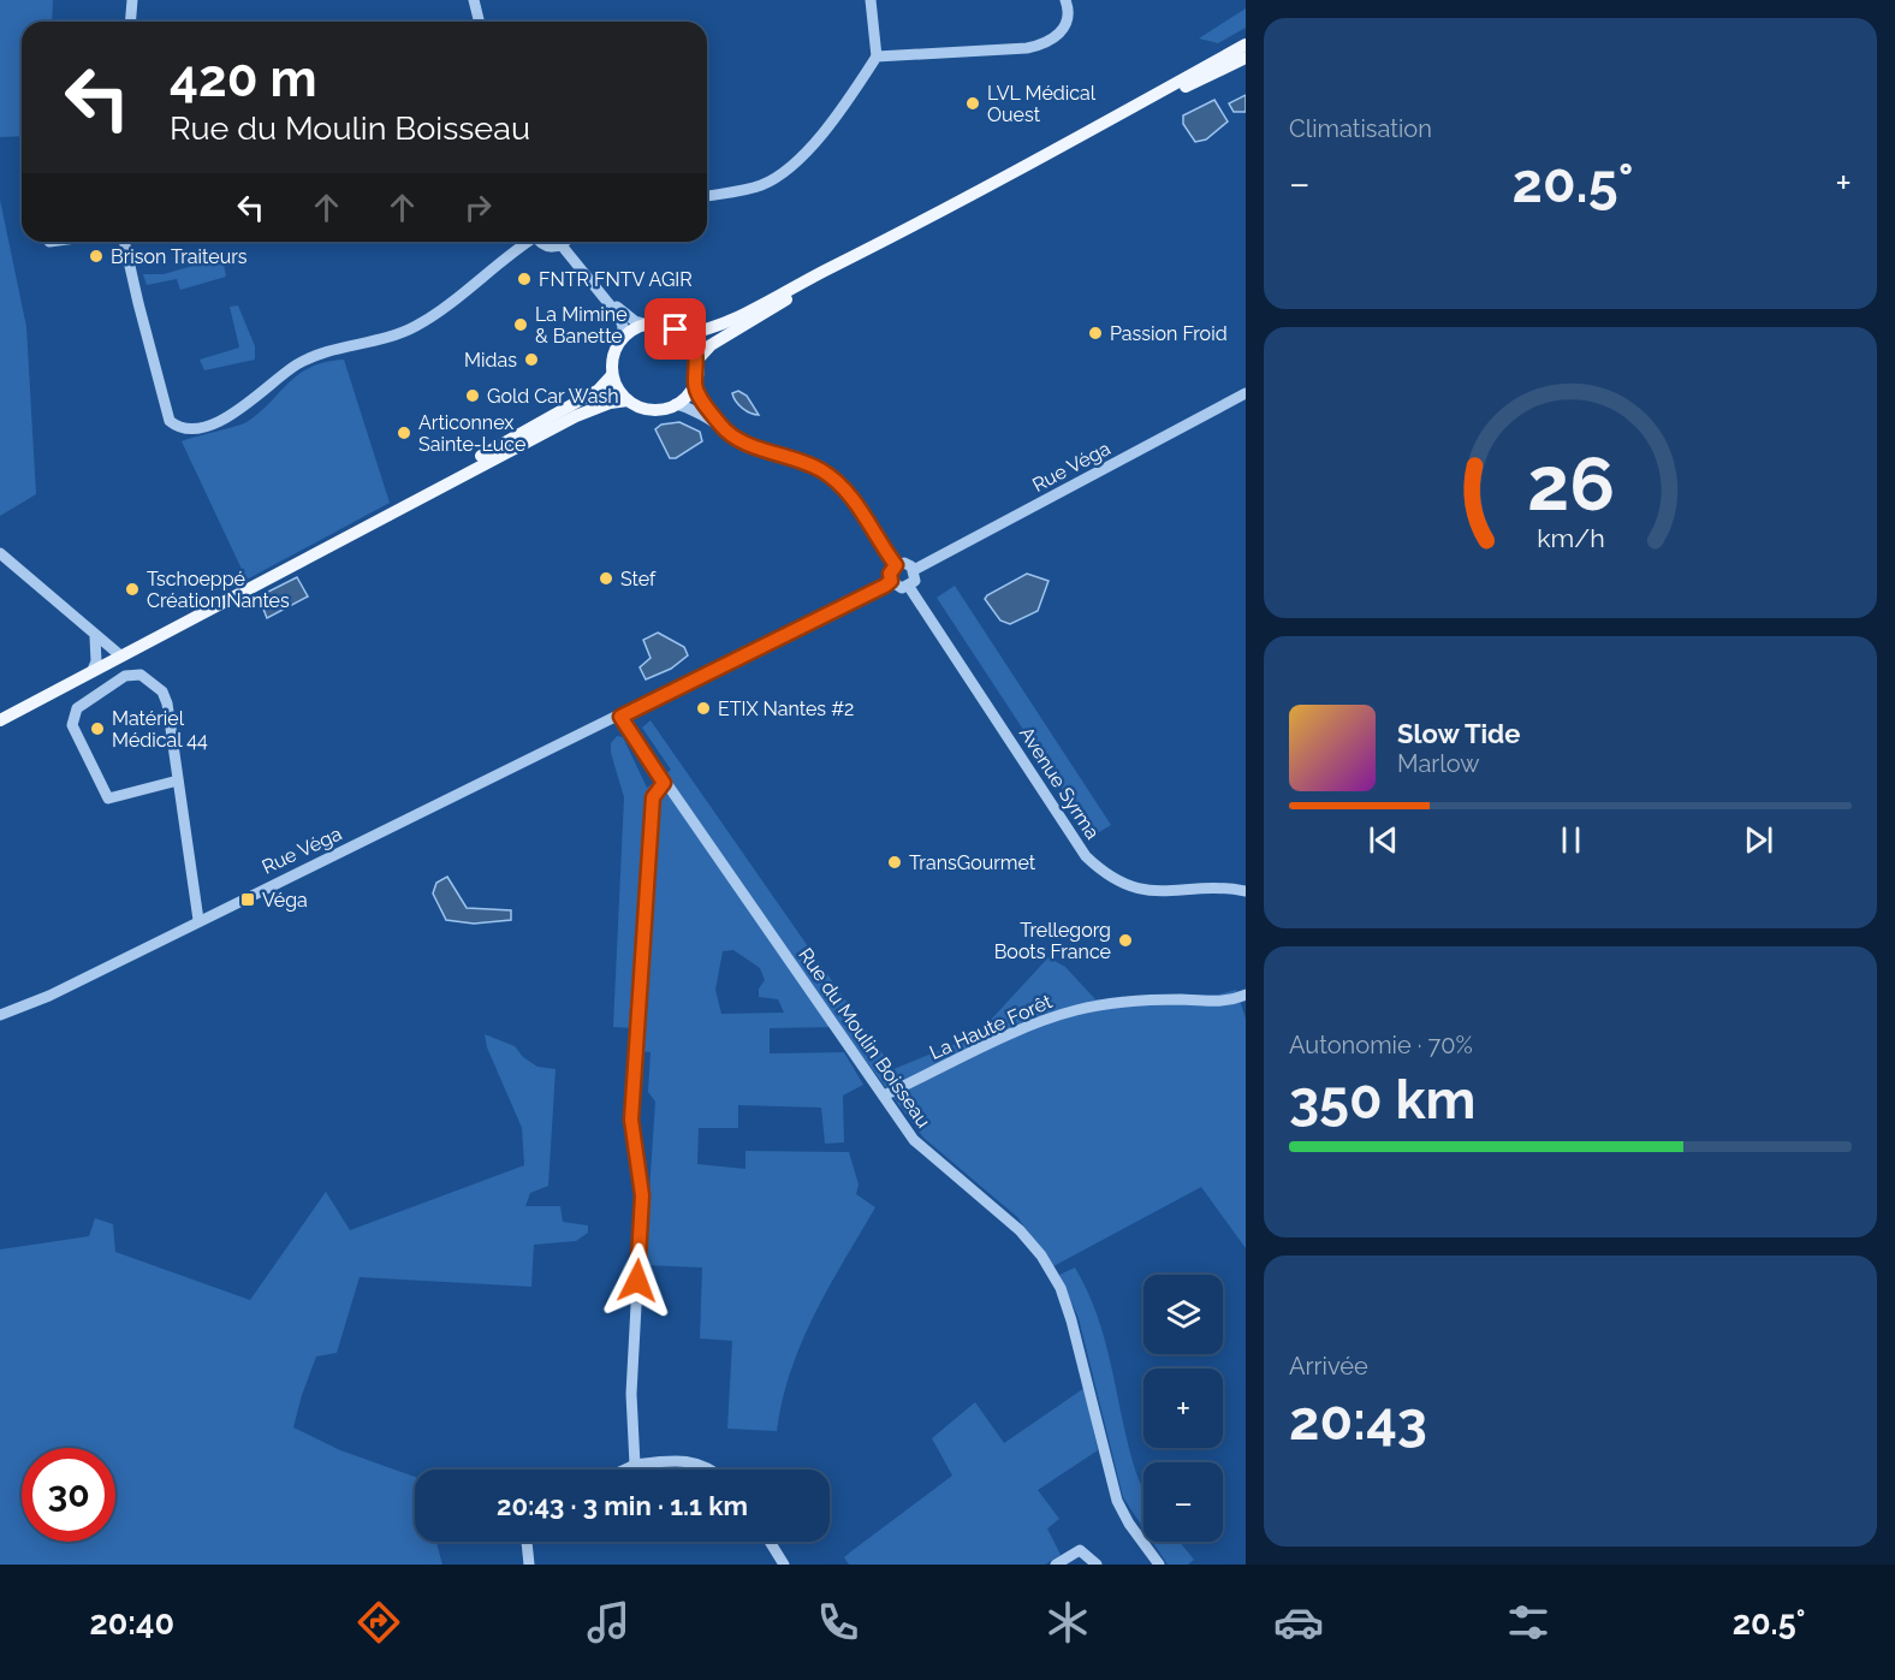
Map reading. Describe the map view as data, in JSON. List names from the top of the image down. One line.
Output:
{"streets":{"street":["Rue Véga","Avenue Syrma","La Haute Forêt","Rue du Moulin Boisseau"]},"crossings":[["Rue Véga","Avenue Syrma"],["Rue Véga","Rue du Moulin Boisseau"],["La Haute Forêt","Rue du Moulin Boisseau"]],"places":{"other":["LVL Médical Ouest","Brison Traiteurs","FNTR FNTV AGIR","La Mimine & Banette","Passion Froid","Midas","Gold Car Wash","Articonnex Sainte-Luce","Stef","Tschoeppé Création Nantes","ETIX Nantes #2","Matériel Médical 44","TransGourmet","Trellegorg Boots France"],"transit":["Véga"]},"page":{"tile":["Climatisation",["Autonomie · 70%","350 km"],["Arrivée","20:43"]],"turn":["420 m","Rue du Moulin Boisseau"],"heat":["−","20.5°","+"],"song":["Slow Tide","Marlow"],"map_buttons":["+","−"],"limit":"30","trip":"20:43 · 3 min · 1.1 km","tabs":["20:40","20.5°"],"gauge":["26","km/h"]}}
